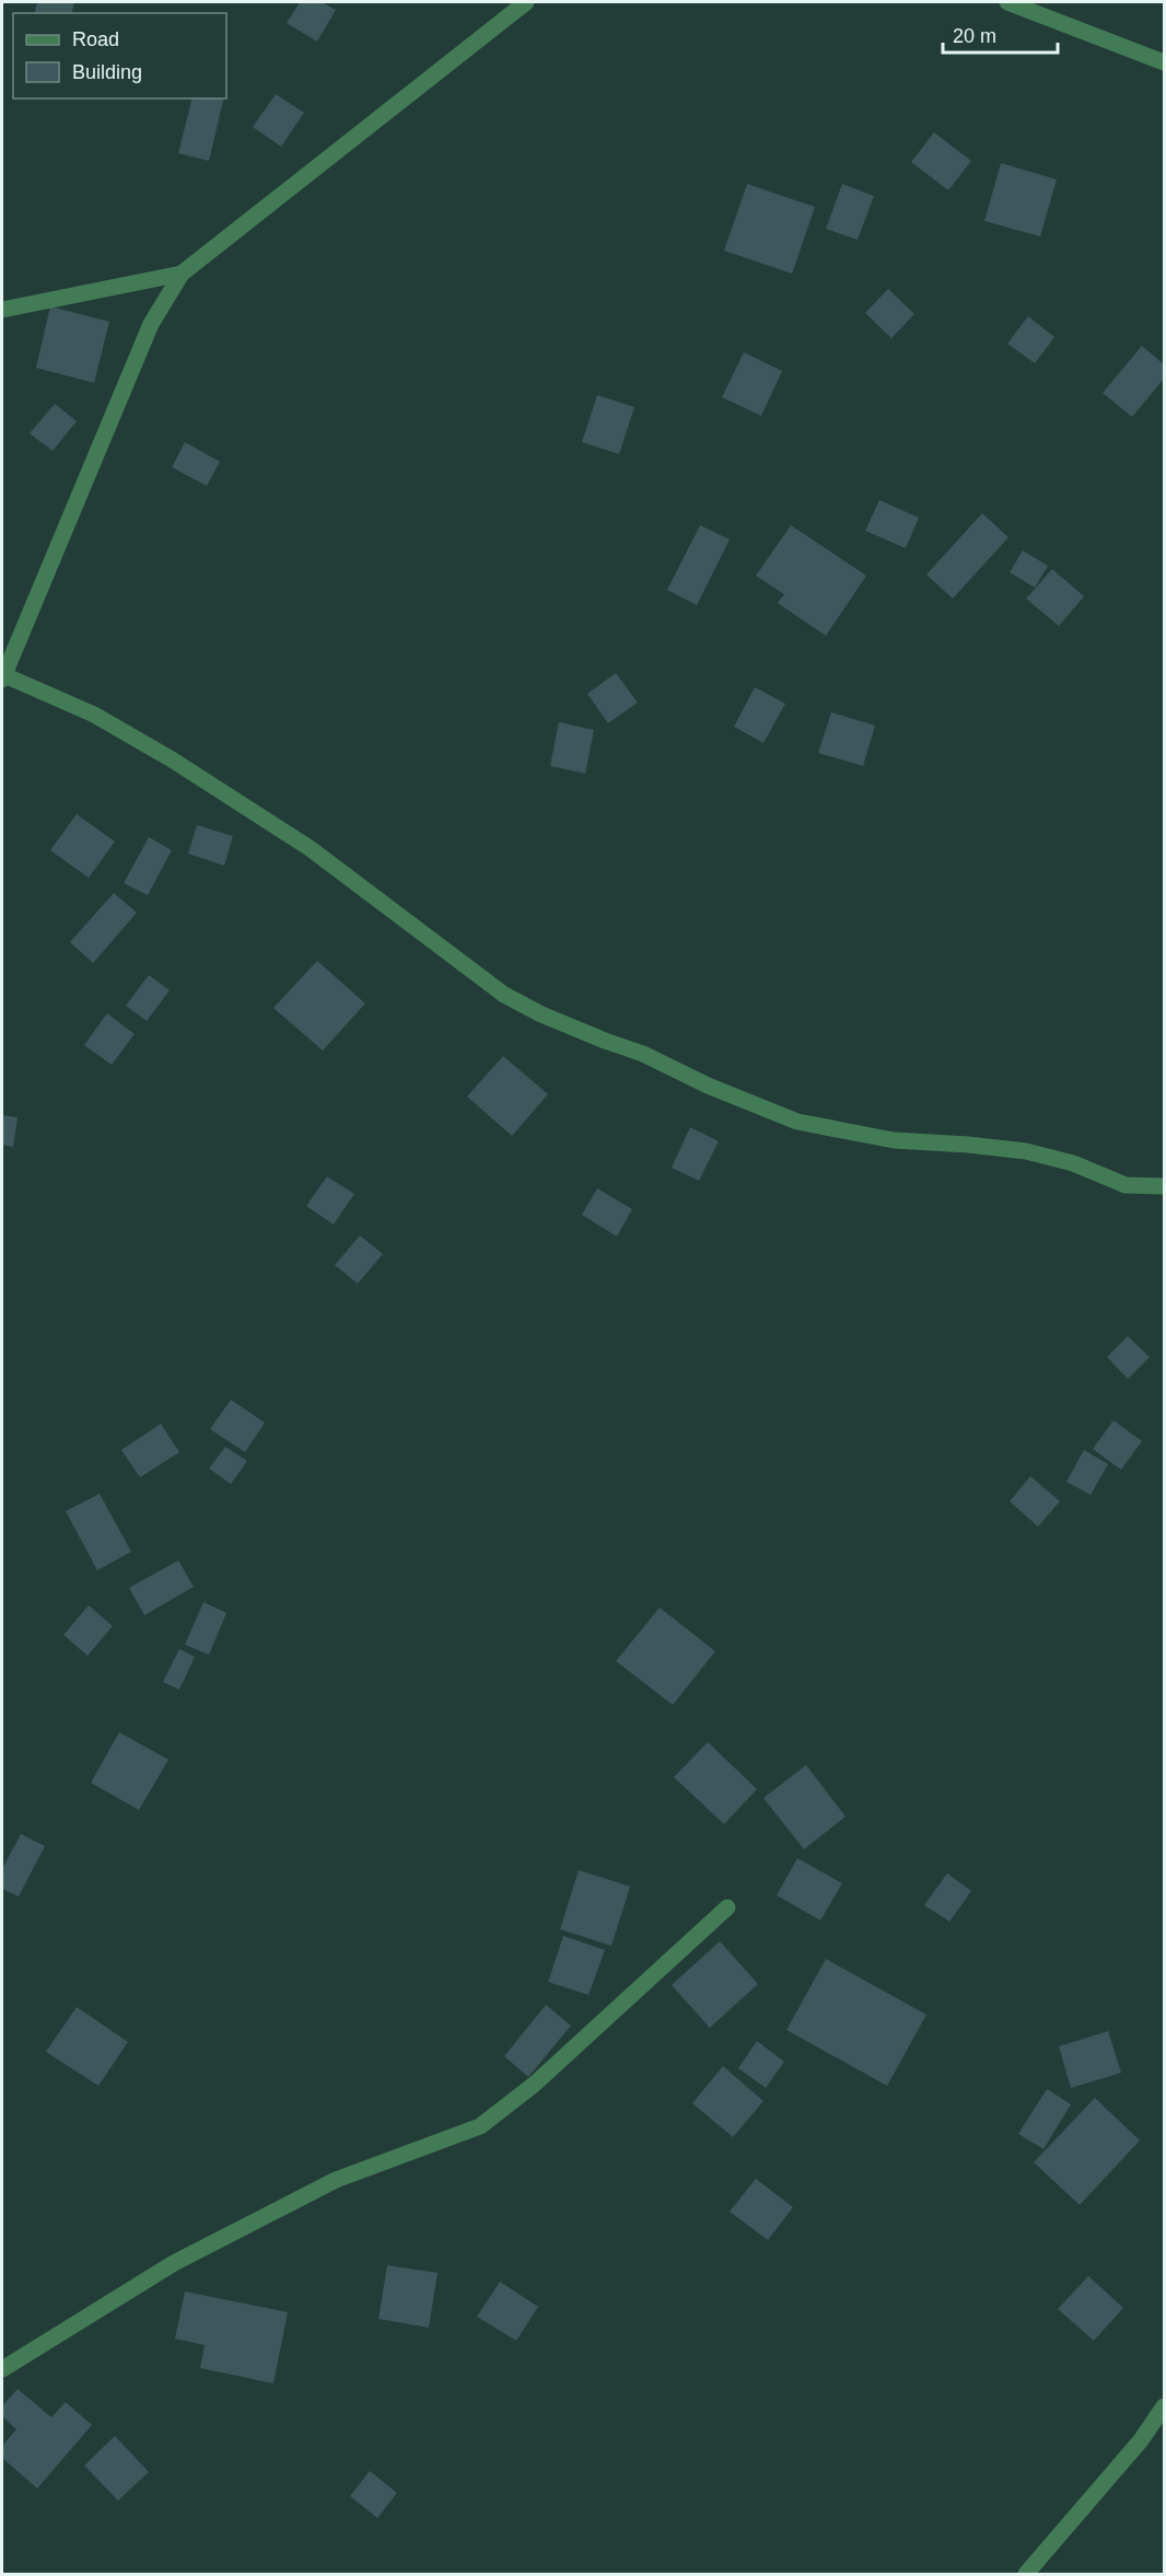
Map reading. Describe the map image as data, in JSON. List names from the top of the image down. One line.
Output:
{"legend":["Road","Building"],"scale_bar":"20 m"}
